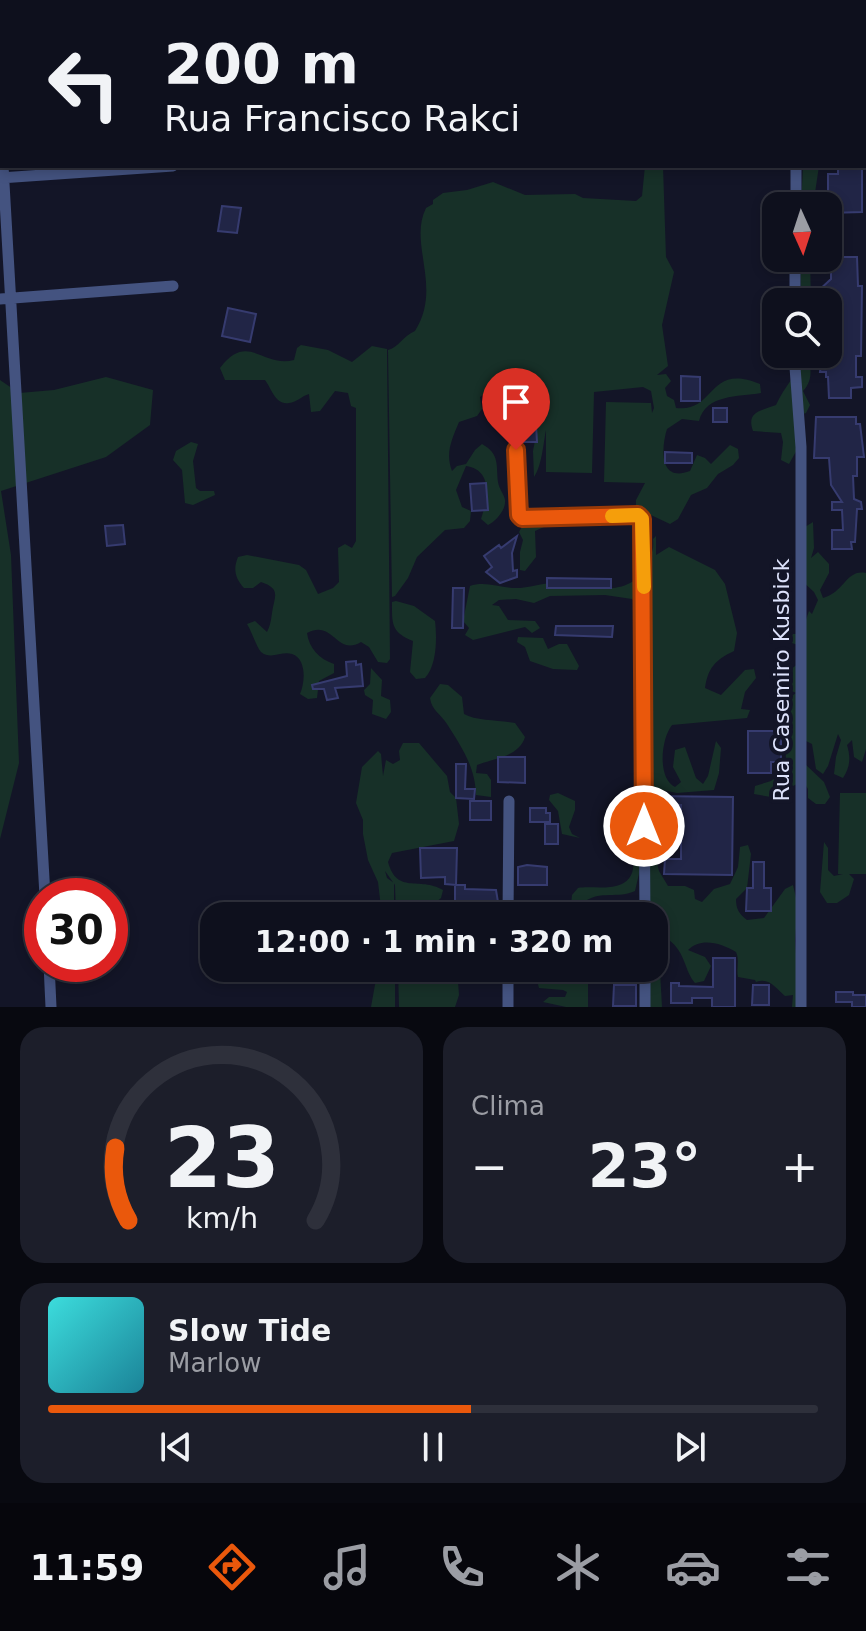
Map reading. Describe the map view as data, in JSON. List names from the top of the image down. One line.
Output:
{"streets":{"street":["Rua Casemiro Kusbick"]},"north":"bottom","page":{"turn":["200 m","Rua Francisco Rakci"],"limit":"30","trip":"12:00 · 1 min · 320 m","tile":"Clima","heat":["−","23°","+"],"song":["Slow Tide","Marlow"],"tabs":"11:59","gauge":["23","km/h"]}}
